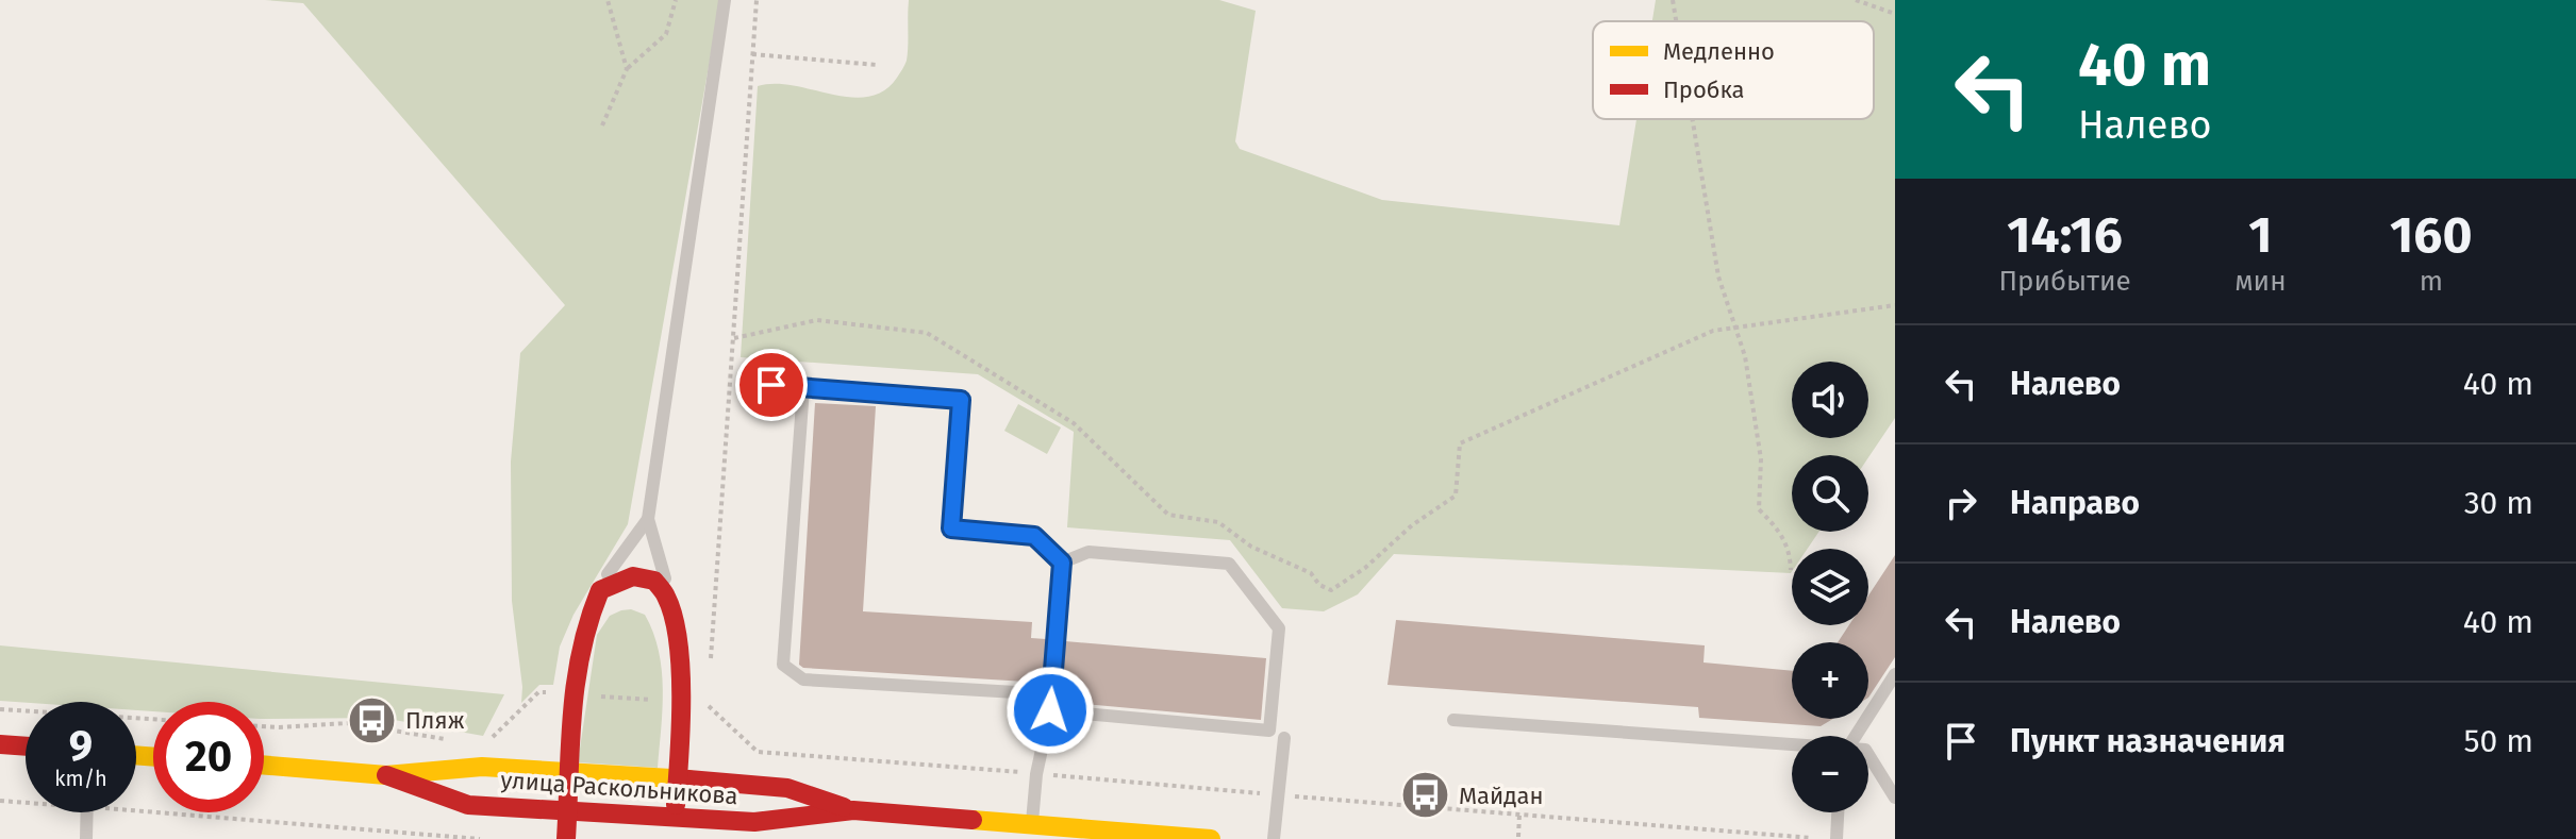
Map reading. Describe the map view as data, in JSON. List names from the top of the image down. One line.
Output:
{"streets":{"street":["улица Раскольникова"]},"places":{"bus stop":["Пляж","Майдан"]},"legend":["Медленно","Пробка"],"page":{"turn":["40 m","Налево"],"eta":["14:16","Прибытие","1","мин","160","m"],"list":[{"name":"Налево","value":"40 m"},{"name":"Направо","value":"30 m"},{"name":"Налево","value":"40 m"},{"name":"Пункт назначения","value":"50 m"}],"map_buttons":["+","−"],"speed":"9 km/h","limit":"20"}}
